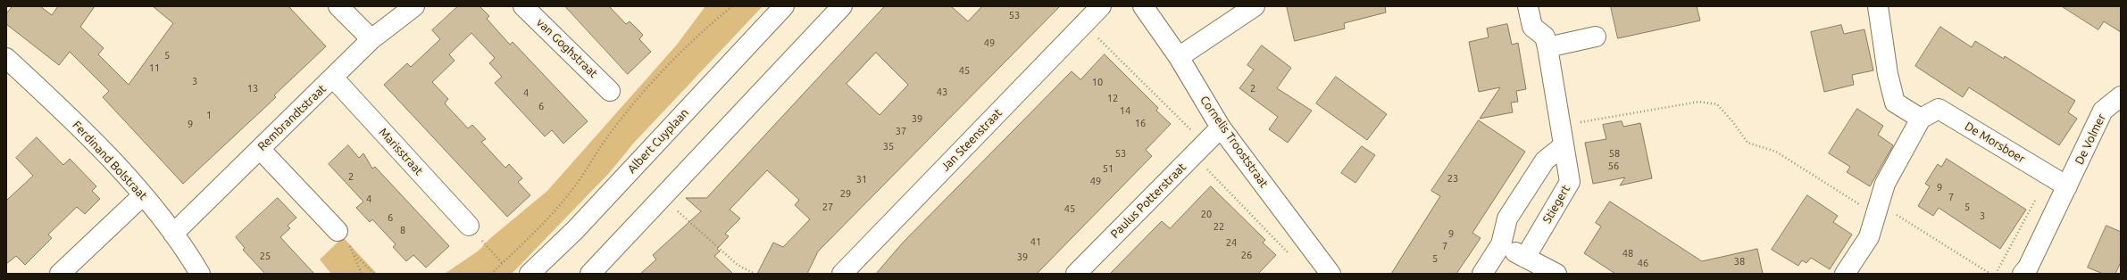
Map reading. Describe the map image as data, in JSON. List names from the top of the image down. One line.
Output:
{"streets":{"street":["van Goghstraat","Rembrandtstraat","De Volmer","Jan Steenstraat","Albert Cuyplaan","Cornelis Trooststraat","De Morsboer","Marisstraat","Ferdinand Bolstraat","Paulus Potterstraat","Stiegert"]},"crossings":[["Rembrandtstraat","Marisstraat"],["Rembrandtstraat","Ferdinand Bolstraat"],["De Volmer","De Morsboer"],["Cornelis Trooststraat","Paulus Potterstraat"]],"house_numbers":["53","49","5","11","45","3","10","13","2","43","4","12","6","14","1","39","16","9","37","35","53","58","56","51","2","23","31","49","9","29","7","4","27","5","45","20","3","6","22","8","9","41","24","7","48","26","25","39","5","38","46"]}
